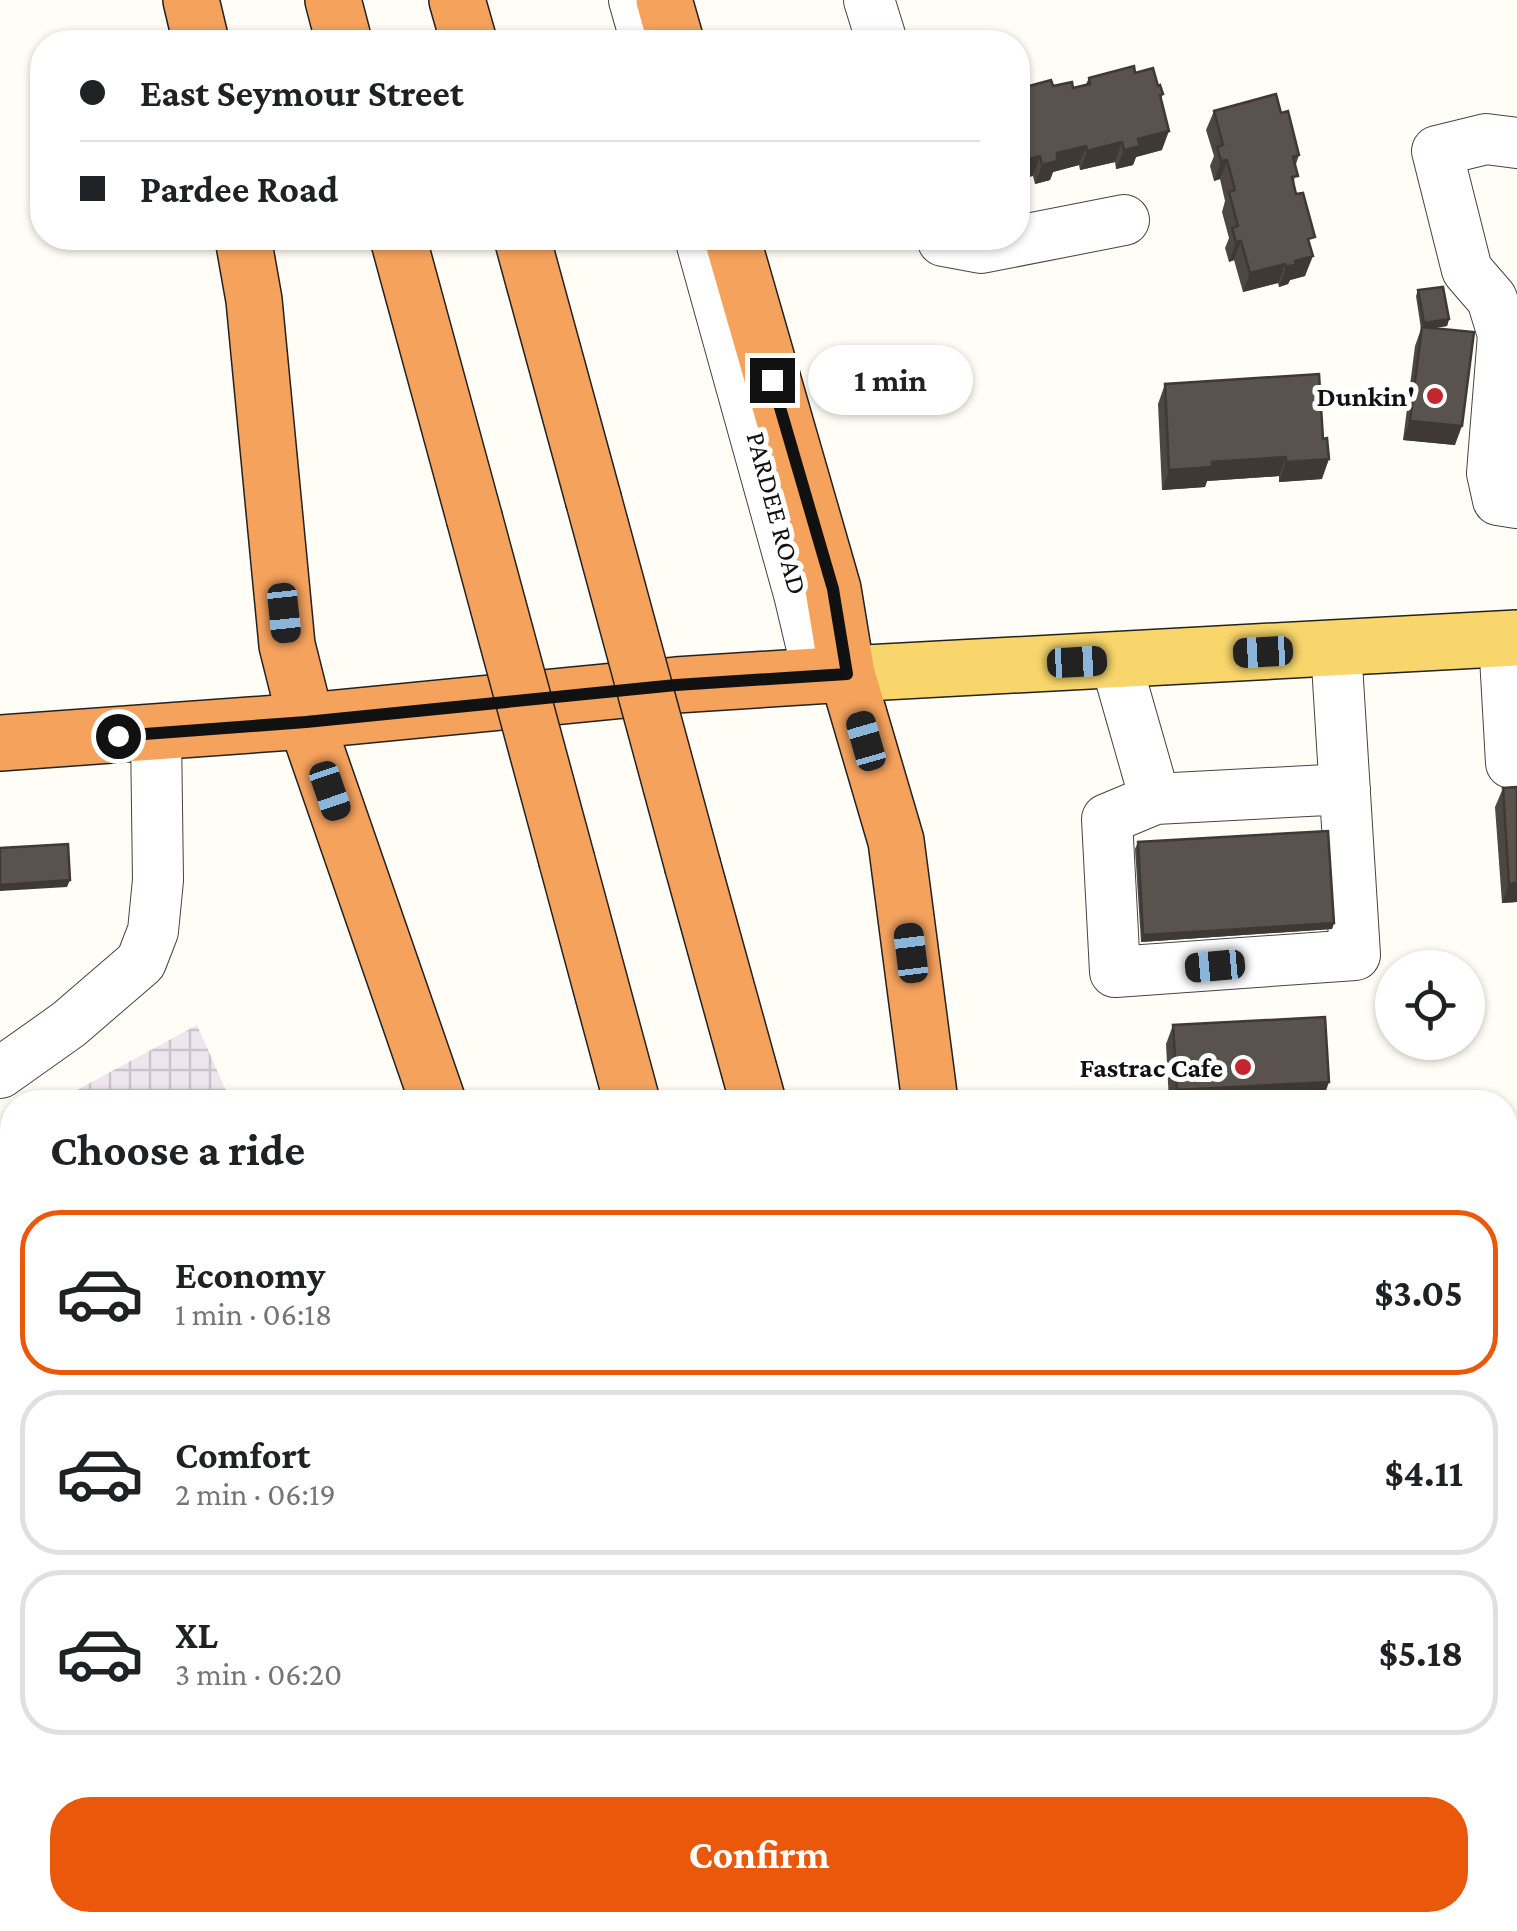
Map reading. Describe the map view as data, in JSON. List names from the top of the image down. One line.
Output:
{"streets":{"highway":["PARDEE ROAD"]},"places":["Dunkin'","Fastrac Cafe"],"page":{"banner":["East Seymour Street","Pardee Road"],"bubble":"1 min","heading":"Choose a ride","list":[{"name":"Economy","note":"1 min · 06:18","value":"$3.05"},{"name":"Comfort","note":"2 min · 06:19","value":"$4.11"},{"name":"XL","note":"3 min · 06:20","value":"$5.18"}],"buttons":"Confirm"}}
